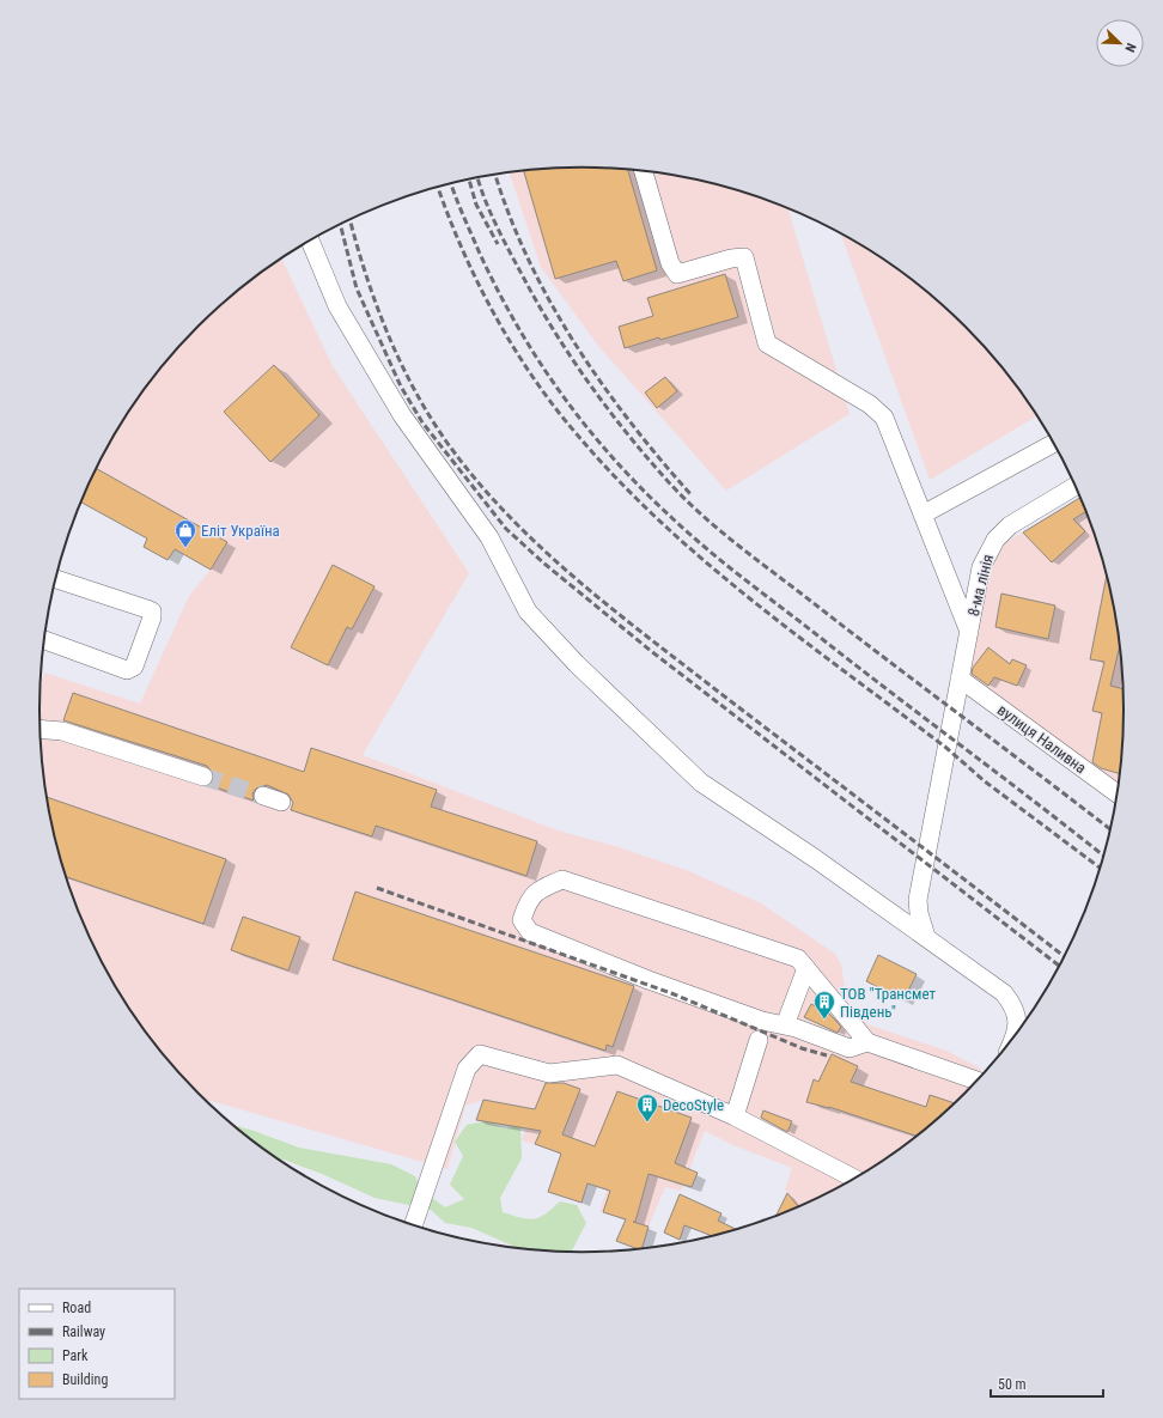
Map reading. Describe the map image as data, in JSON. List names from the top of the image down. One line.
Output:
{"streets":{"street":["8-ма лінія","вулиця Наливна"]},"crossings":[["8-ма лінія","вулиця Наливна"]],"places":{"shop":["Еліт Україна"],"building":["ТОВ \"Трансмет Південь\"","DecoStyle"]},"legend":["Road","Railway","Park","Building"],"scale_bar":"50 m","north":"bottom right"}
